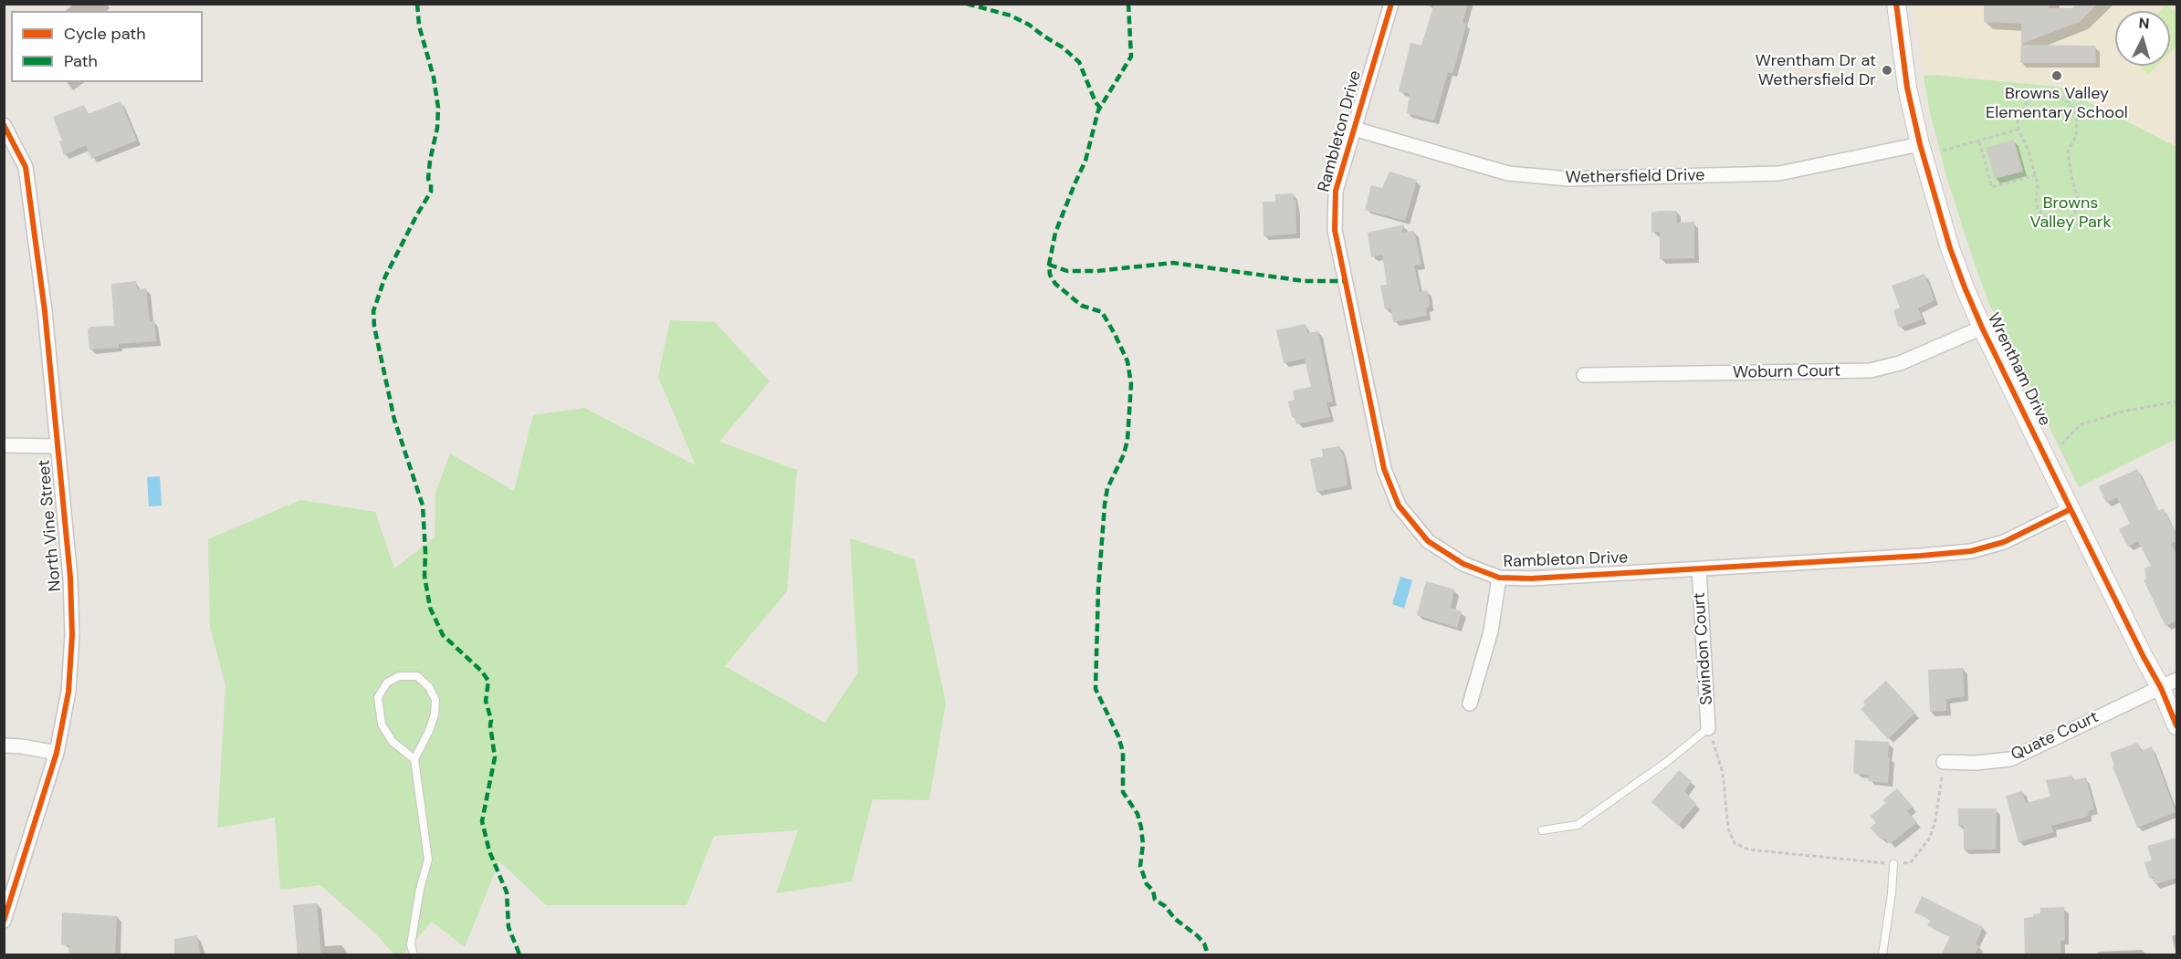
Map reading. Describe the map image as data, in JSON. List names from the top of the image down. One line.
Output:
{"streets":{"street":["Rambleton Drive","Wethersfield Drive","Wrentham Drive","Woburn Court","North Vine Street","Swindon Court","Quate Court"]},"crossings":[["Rambleton Drive","Wethersfield Drive"],["Rambleton Drive","Wrentham Drive"],["Rambleton Drive","Swindon Court"],["Wethersfield Drive","Wrentham Drive"],["Wrentham Drive","Woburn Court"],["Wrentham Drive","Quate Court"]],"parks":["Browns Valley Park"],"places":["Wrentham Dr at Wethersfield Dr","Browns Valley Elementary School"],"legend":["Cycle path","Path"],"north":"top"}
